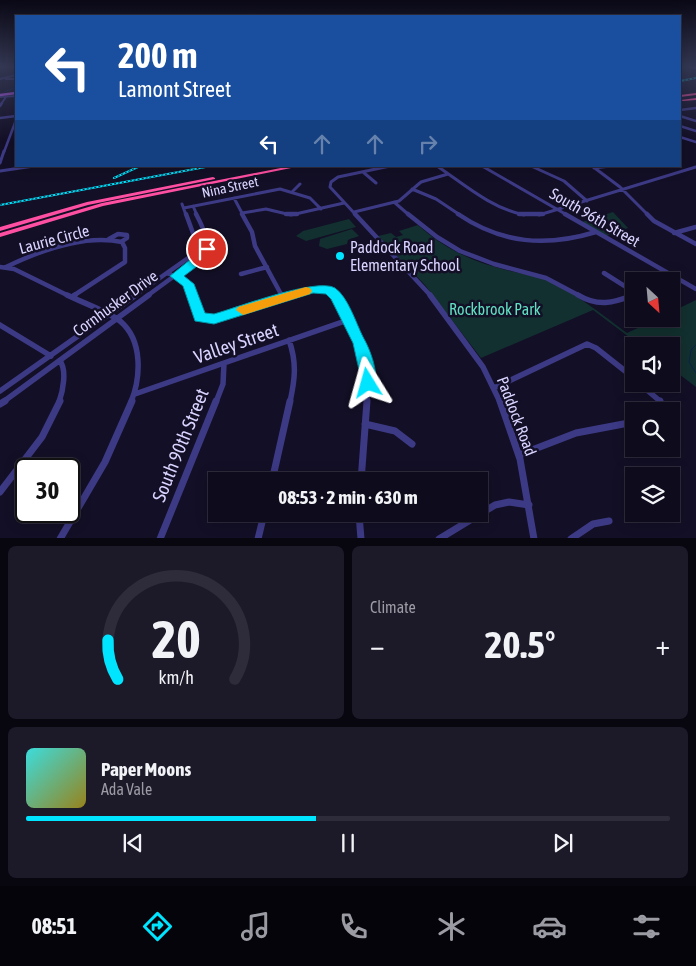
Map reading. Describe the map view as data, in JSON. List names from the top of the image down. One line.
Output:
{"streets":{"street":["Nina Street","South 96th Street","Laurie Circle","Cornhusker Drive","Valley Street","Paddock Road","South 90th Street"]},"crossings":[["Nina Street","Cornhusker Drive"],["Valley Street","South 90th Street"]],"parks":["Rockbrook Park"],"places":["Paddock Road Elementary School"],"north":"bottom right","page":{"turn":["200 m","Lamont Street"],"limit":"30","trip":"08:53 · 2 min · 630 m","tile":"Climate","heat":["−","20.5°","+"],"song":["Paper Moons","Ada Vale"],"tabs":"08:51","gauge":["20","km/h"]}}
